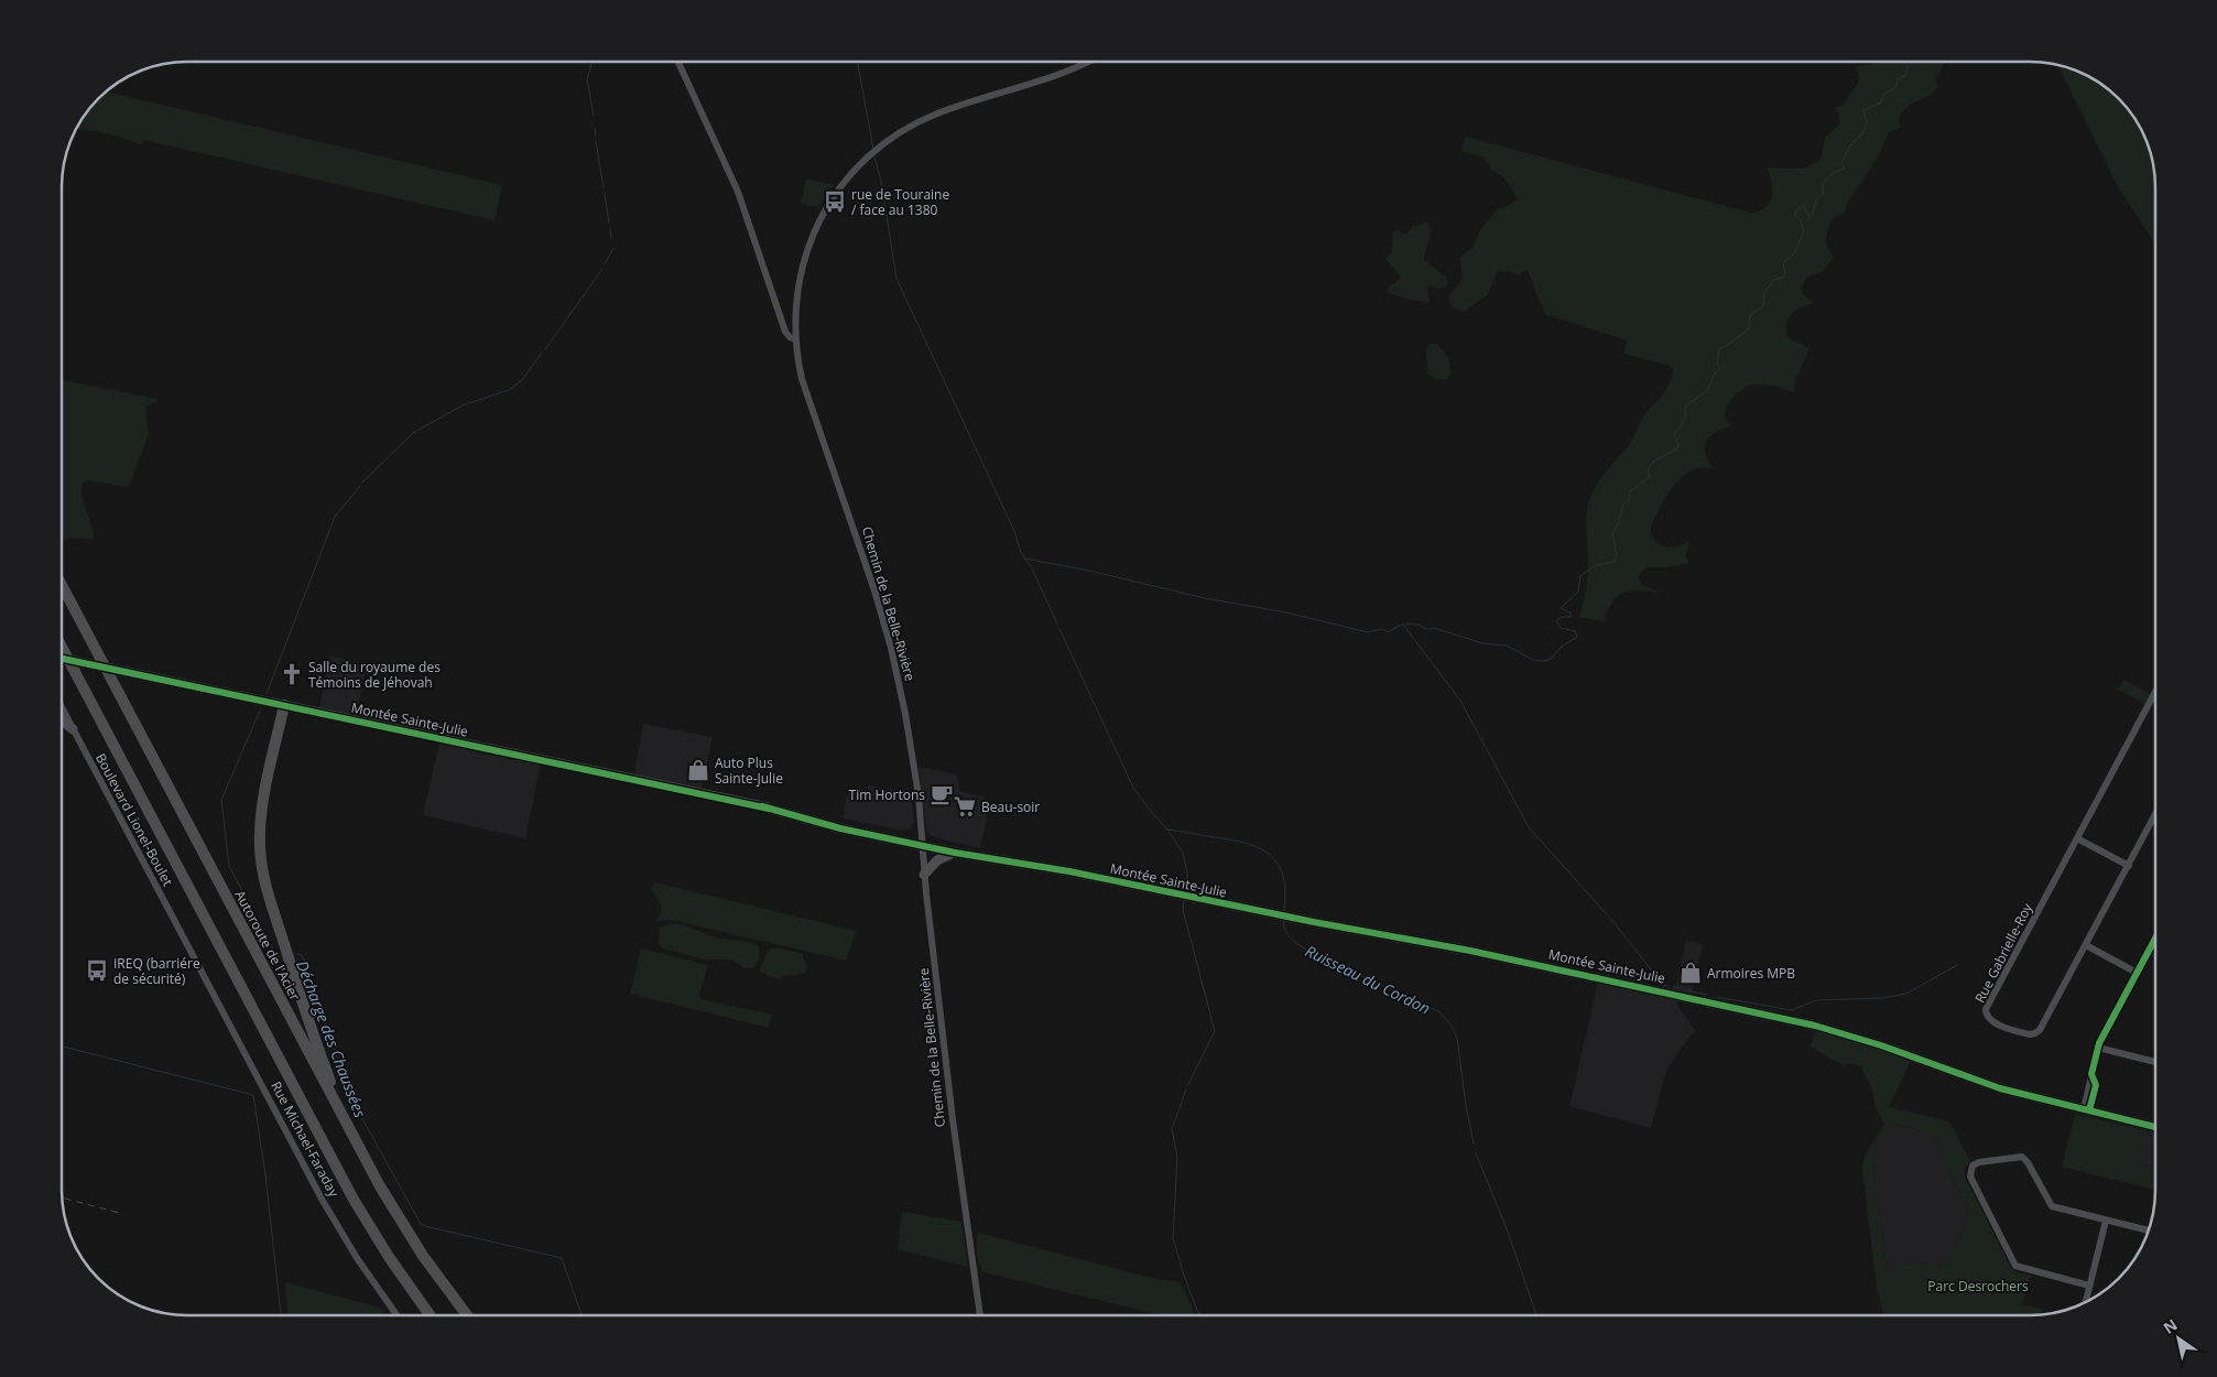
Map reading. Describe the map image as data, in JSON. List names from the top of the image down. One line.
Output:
{"streets":{"highway":["Autoroute de l'Acier"],"main road":["Montée Sainte-Julie"],"street":["Chemin de la Belle-Rivière","Boulevard Lionel-Boulet","Rue Gabrielle-Roy","Rue Michael-Faraday"]},"crossings":[["Chemin de la Belle-Rivière","Montée Sainte-Julie"],["Boulevard Lionel-Boulet","Rue Michael-Faraday"]],"water":["Ruisseau du Cordon","Décharge des Chaussées"],"parks":["Parc Desrochers"],"places":{"bus stop":["rue de Touraine / face au 1380","IREQ (barriére de sécurité)"],"church":["Salle du royaume des Témoins de Jéhovah"],"shop":["Auto Plus Sainte-Julie","Armoires MPB"],"cafe":["Tim Hortons"],"supermarket":["Beau-soir"]},"north":"top left"}
